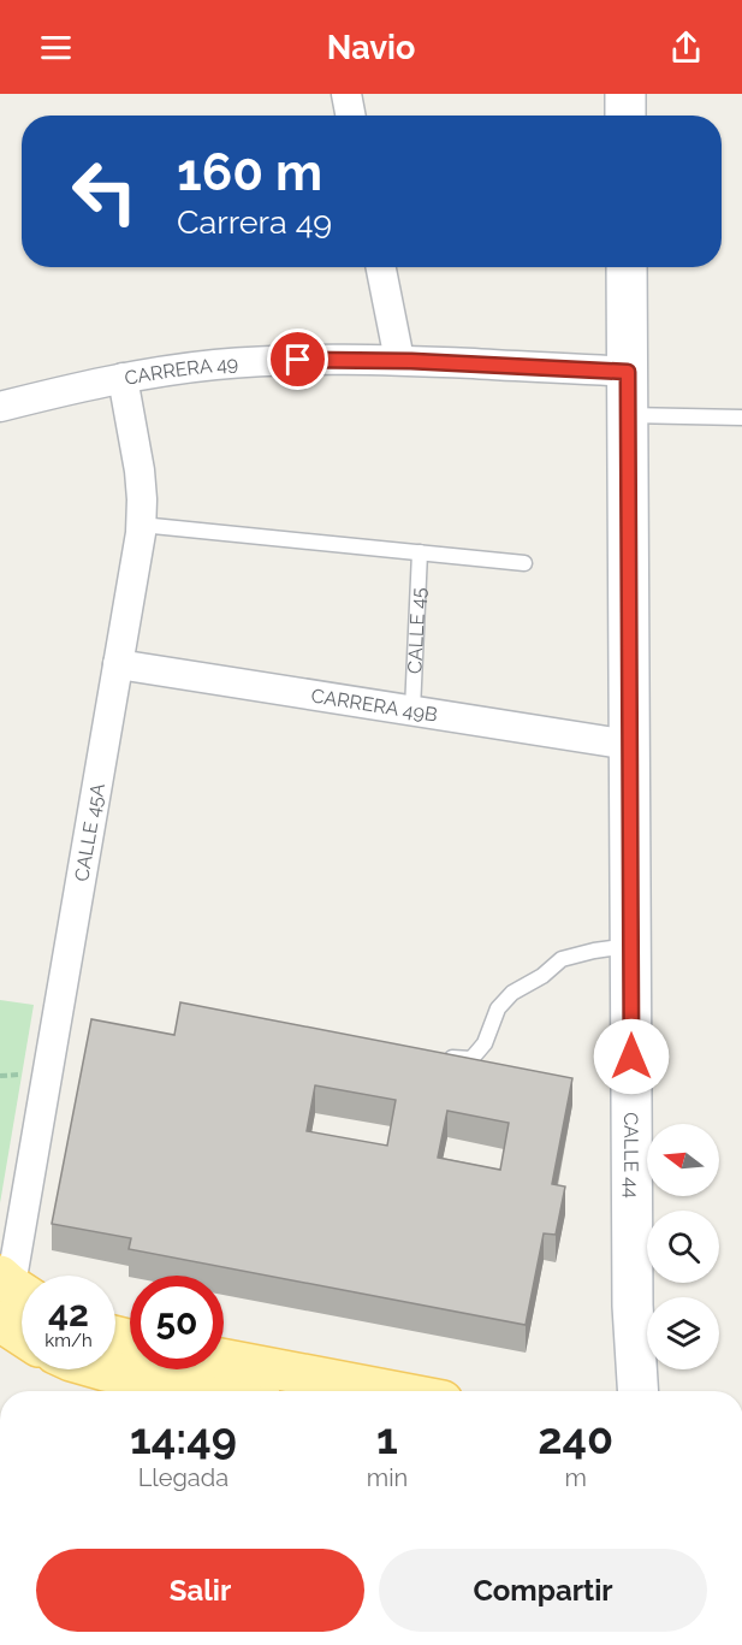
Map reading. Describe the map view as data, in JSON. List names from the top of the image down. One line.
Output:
{"streets":{"main road":["CALLE 44"],"street":["CARRERA 49","CARRERA 49B","CALLE 45A"],"lane":["CALLE 45"]},"crossings":[["CARRERA 49","CALLE 45A"],["CARRERA 49","CALLE 44"],["CALLE 45","CARRERA 49B"],["CARRERA 49B","CALLE 45A"],["CARRERA 49B","CALLE 44"]],"north":"left","page":{"header":"Navio","turn":["160 m","Carrera 49"],"speed":"42 km/h","limit":"50","eta":["14:49","Llegada","1","min","240","m"],"buttons":["Salir","Compartir"]}}
